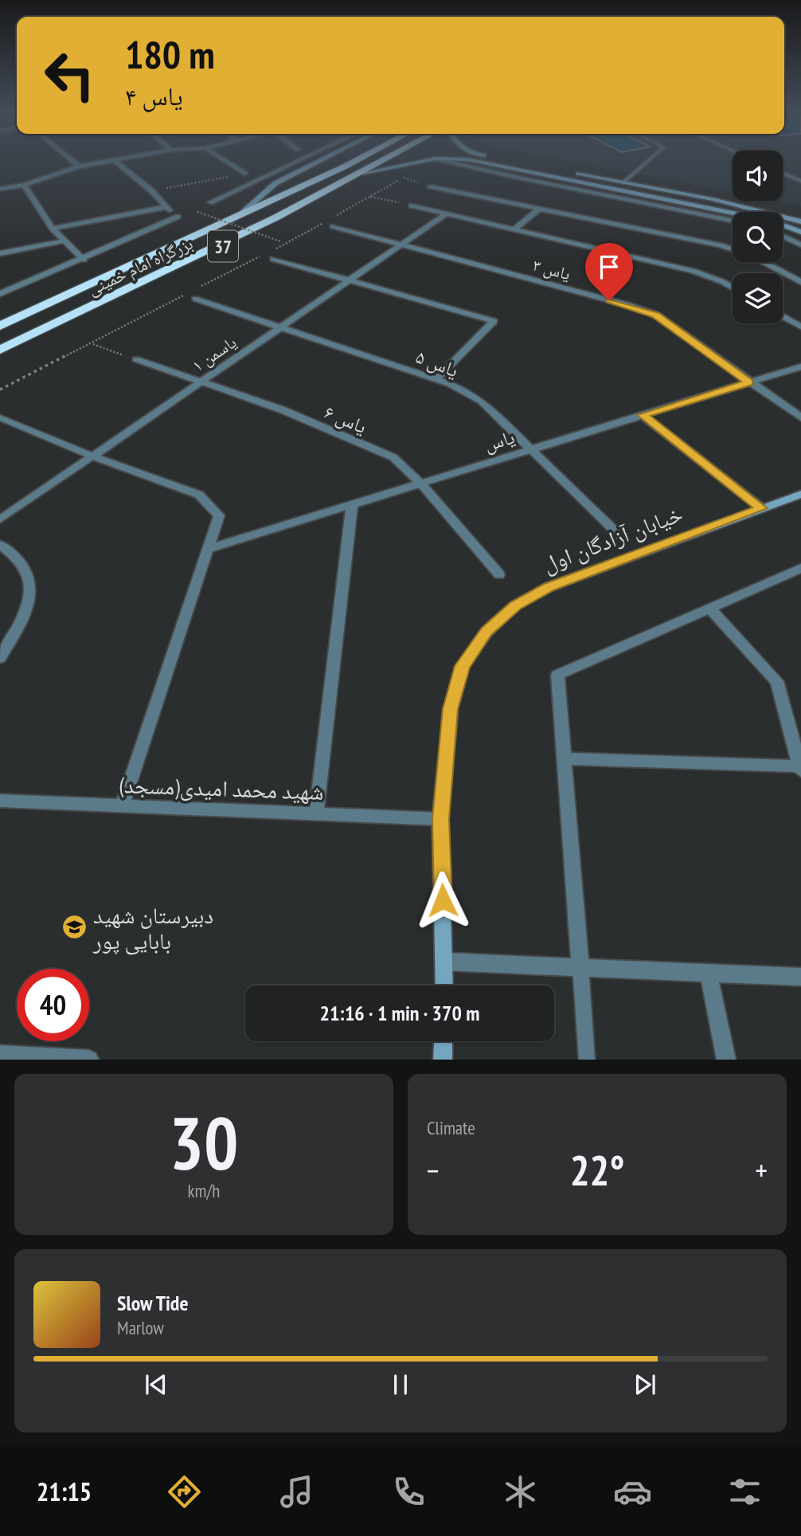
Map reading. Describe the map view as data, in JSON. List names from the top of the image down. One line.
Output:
{"streets":{"highway":["37","بزرگراه امام خمینی"],"main road":["خیابان آزادگان اول"],"street":["یاس ۳","یاسمن ۱","یاس ۵","یاس ۶","یاس","(مسجد)شهید محمد امیدی"]},"crossings":[["یاس ۳","یاسمن ۱"],["یاس ۳","یاس"],["یاسمن ۱","یاس ۵"],["یاسمن ۱","یاس ۶"],["یاس ۵","یاس"],["یاس ۶","یاس"],["خیابان آزادگان اول","(مسجد)شهید محمد امیدی"]],"places":{"school or university":["دبیرستان شهید بابایی پور"]},"page":{"turn":["180 m","یاس ۴"],"limit":"40","trip":"21:16 · 1 min · 370 m","tile":[["30","km/h"],"Climate"],"heat":["−","22°","+"],"song":["Slow Tide","Marlow"],"tabs":"21:15"}}
